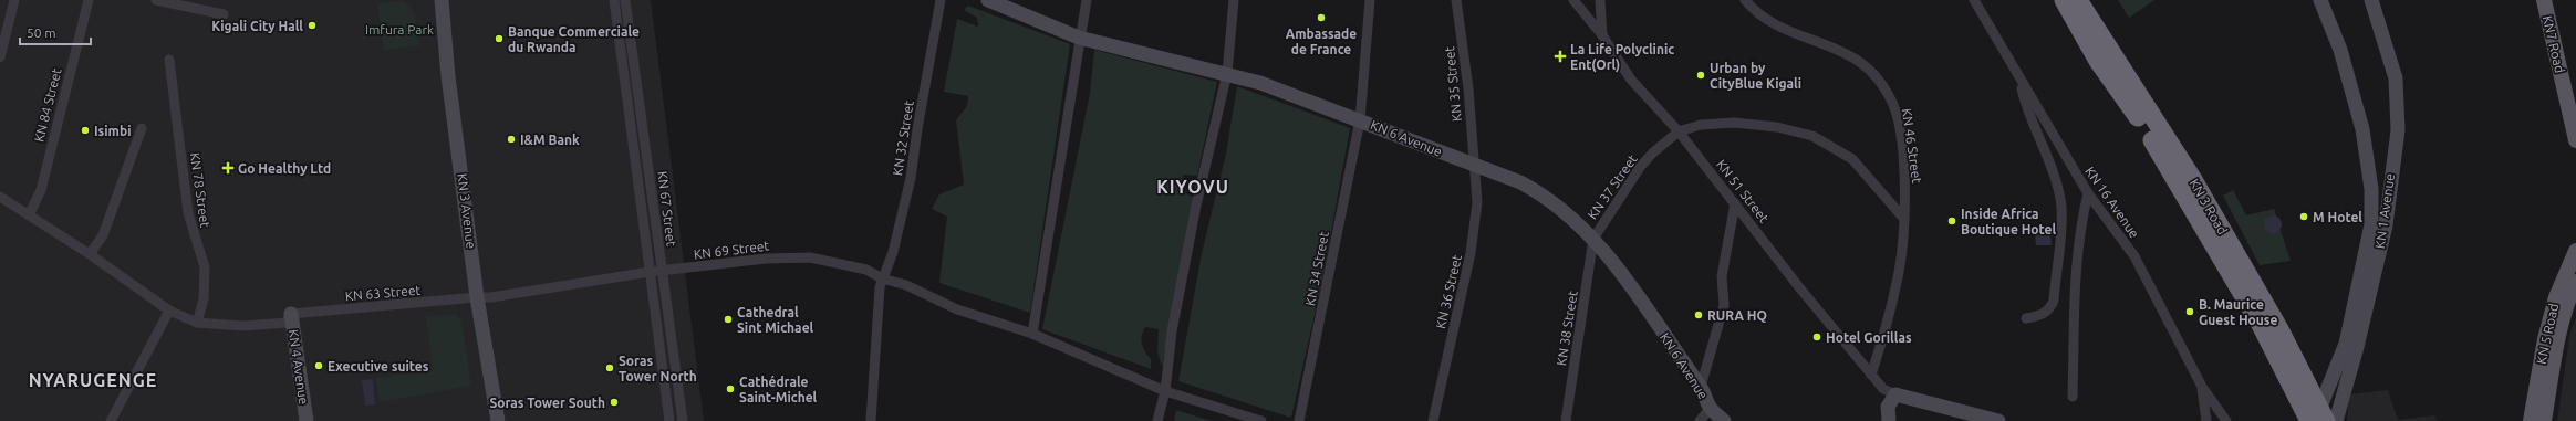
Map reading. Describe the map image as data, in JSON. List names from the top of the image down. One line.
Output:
{"streets":{"highway":["KN 3 Road"],"main road":["KN7 Road","KN 6 Avenue","KN 3 Avenue","KN 1 Avenue","KN 5 Road","KN 4 Avenue"],"street":["KN 35 Street","KN 84 Street","KN 32 Street","KN 46 Street","KN 37 Street","KN 78 Street","KN 51 Street","KN 16 Avenue","KN 67 Street","KN 69 Street","KN 34 Street","KN 36 Street","KN 63 Street","KN 38 Street"]},"crossings":[["KN 35 Street","KN 6 Avenue"],["KN 35 Street","KN 36 Street"],["KN 32 Street","KN 69 Street"],["KN 6 Avenue","KN 37 Street"],["KN 6 Avenue","KN 34 Street"],["KN 6 Avenue","KN 36 Street"],["KN 6 Avenue","KN 38 Street"],["KN 46 Street","KN 37 Street"],["KN 46 Street","KN 51 Street"],["KN 37 Street","KN 51 Street"],["KN 37 Street","KN 38 Street"],["KN 3 Road","KN 1 Avenue"],["KN 67 Street","KN 69 Street"],["KN 3 Avenue","KN 69 Street"],["KN 3 Avenue","KN 63 Street"],["KN 69 Street","KN 63 Street"],["KN 63 Street","KN 4 Avenue"]],"districts":["KIYOVU","NYARUGENGE"],"parks":["Imfura Park"],"places":{"other":["Ambassade de France","Kigali City Hall","Banque Commerciale du Rwanda","Urban by CityBlue Kigali","Isimbi","I&M Bank","M Hotel","Inside Africa Boutique Hotel","B. Maurice Guest House","RURA HQ","Cathedral Sint Michael","Hotel Gorillas","Executive suites","Soras Tower North","Cathédrale Saint-Michel","Soras Tower South"],"health":["La Life Polyclinic Ent(Orl)","Go Healthy Ltd"]},"scale_bar":"50 m"}
